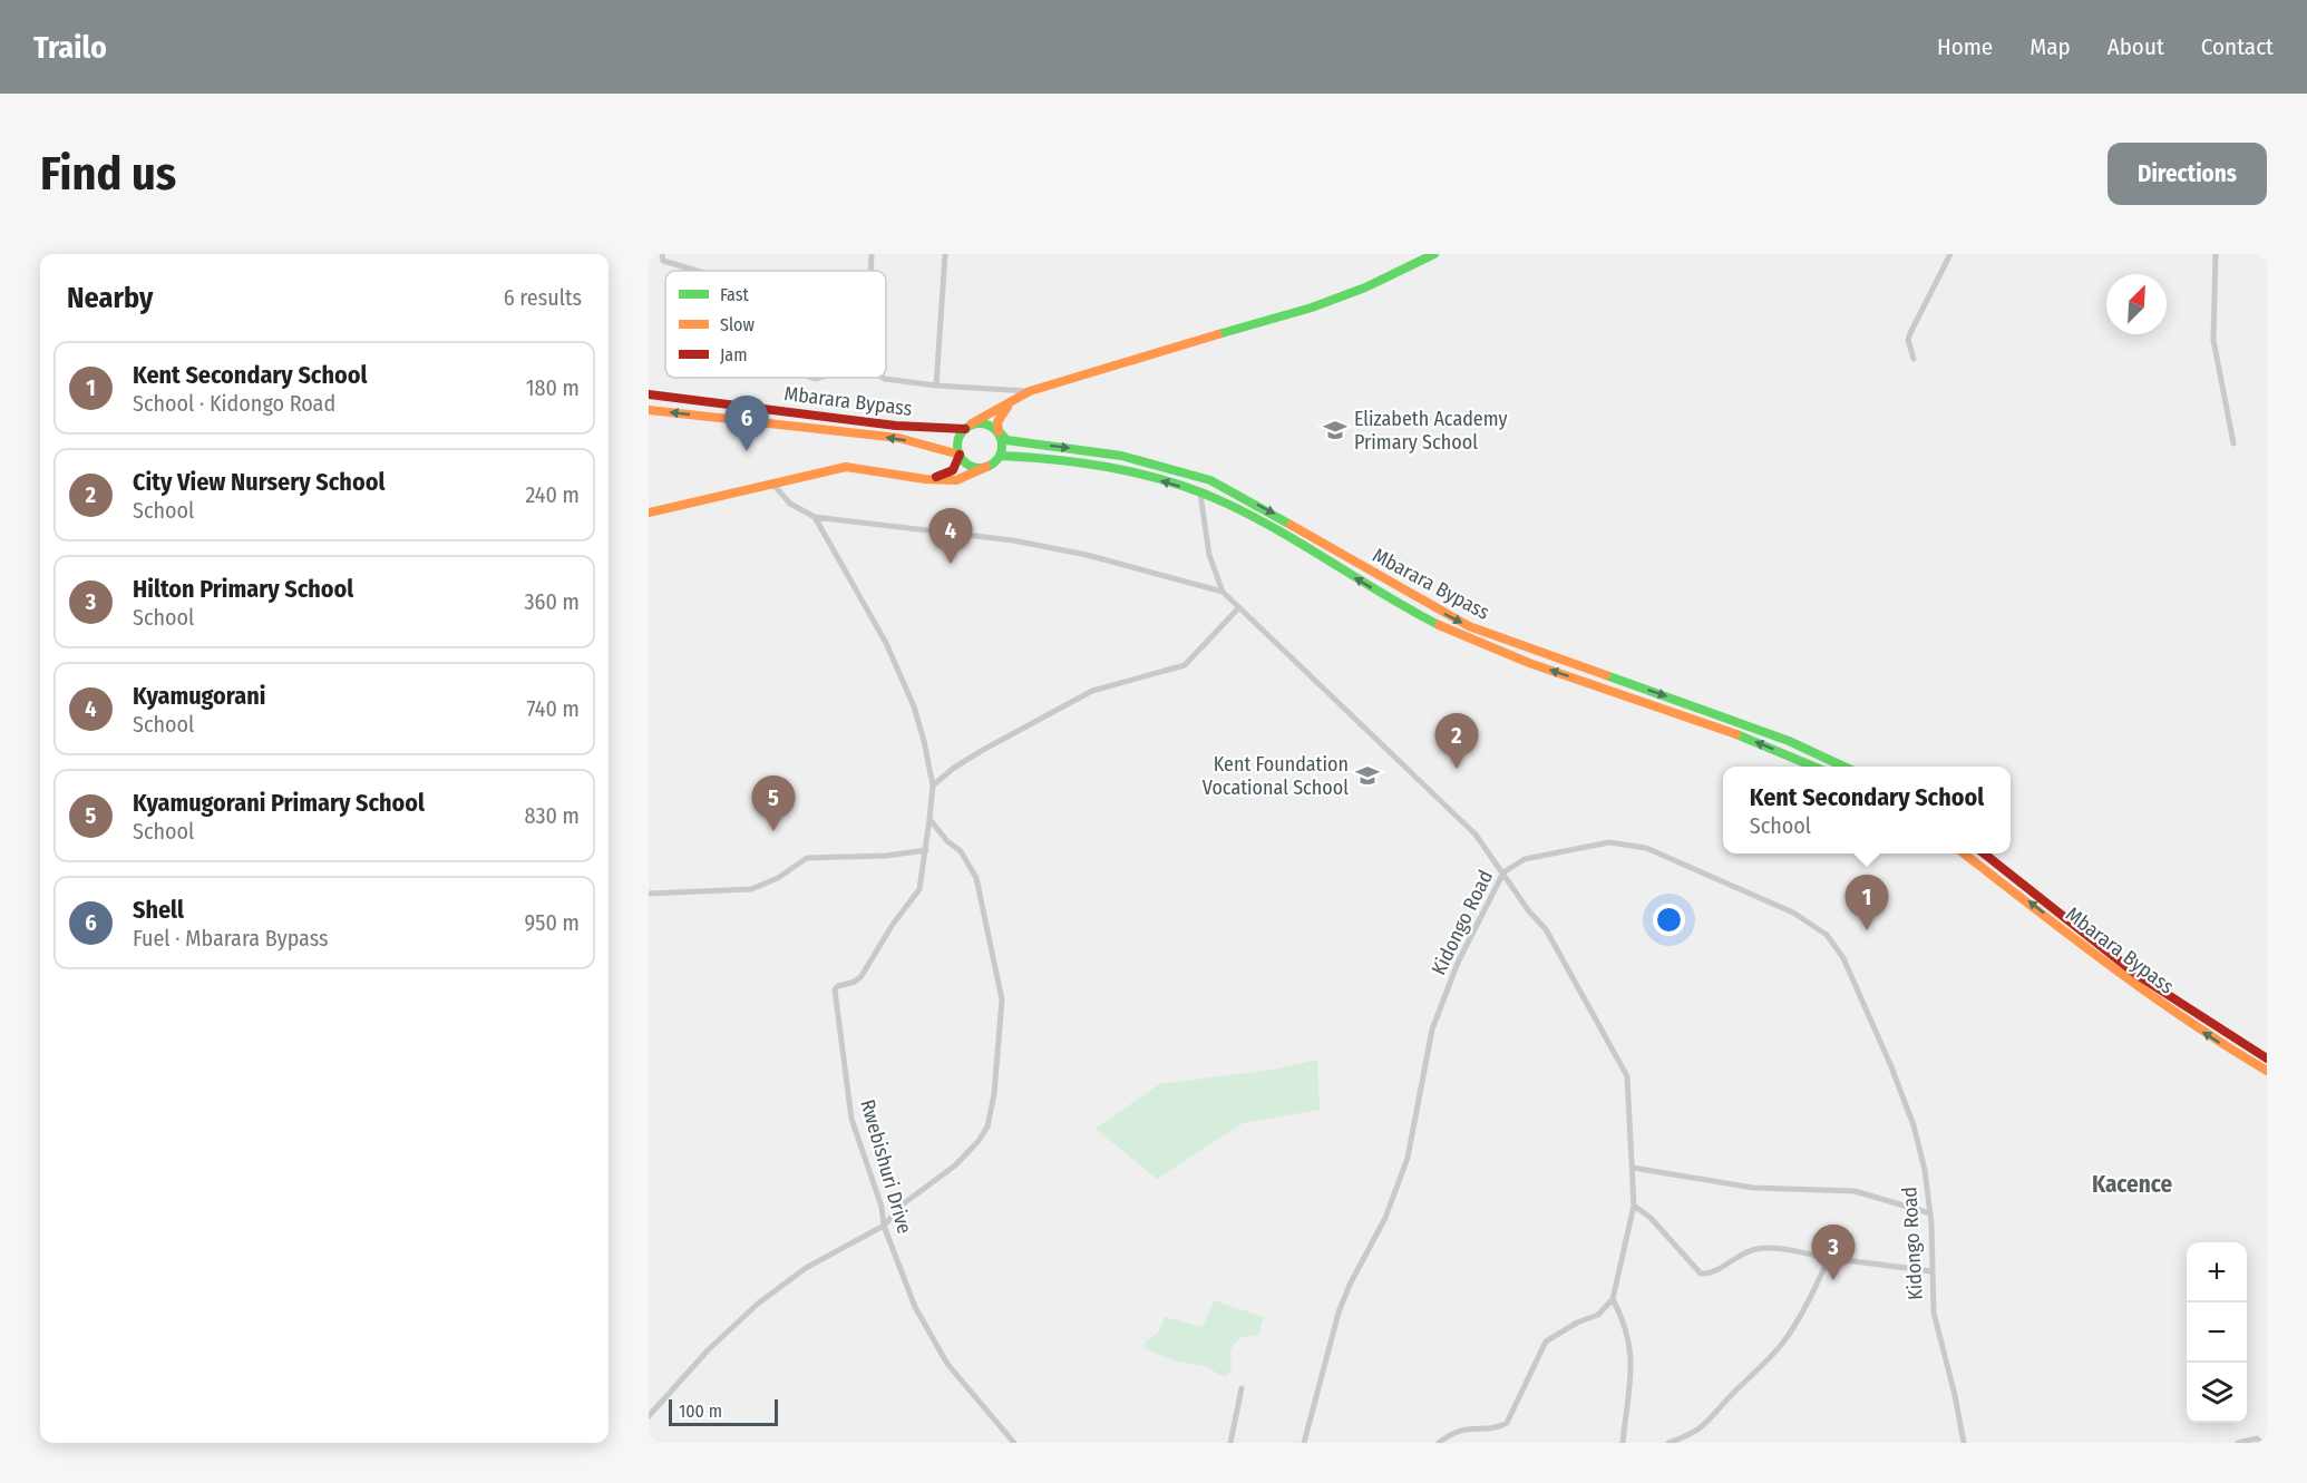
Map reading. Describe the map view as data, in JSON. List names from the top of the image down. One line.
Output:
{"streets":{"main road":["Mbarara Bypass"],"street":["Kidongo Road","Rwebishuri Drive"]},"districts":["Kacence"],"places":{"school or university":["Elizabeth Academy Primary School","Kent Foundation Vocational School"]},"legend":["Fast","Slow","Jam"],"scale_bar":"100 m","north":"top right","page":{"header":"Trailo","nav":["Home","Map","About","Contact"],"buttons":"Directions","title":"Find us","heading":["Nearby","6 results"],"list":[{"mark":"1","name":"Kent Secondary School","note":"School · Kidongo Road","value":"180 m"},{"mark":"2","name":"City View Nursery School","note":"School","value":"240 m"},{"mark":"3","name":"Hilton Primary School","note":"School","value":"360 m"},{"mark":"4","name":"Kyamugorani","note":"School","value":"740 m"},{"mark":"5","name":"Kyamugorani Primary School","note":"School","value":"830 m"},{"mark":"6","name":"Shell","note":"Fuel · Mbarara Bypass","value":"950 m"}],"pins":["6","4","2","5","1","3"],"popup":["Kent Secondary School","School"],"map_buttons":["+","−"],"scale":"100 m"}}
